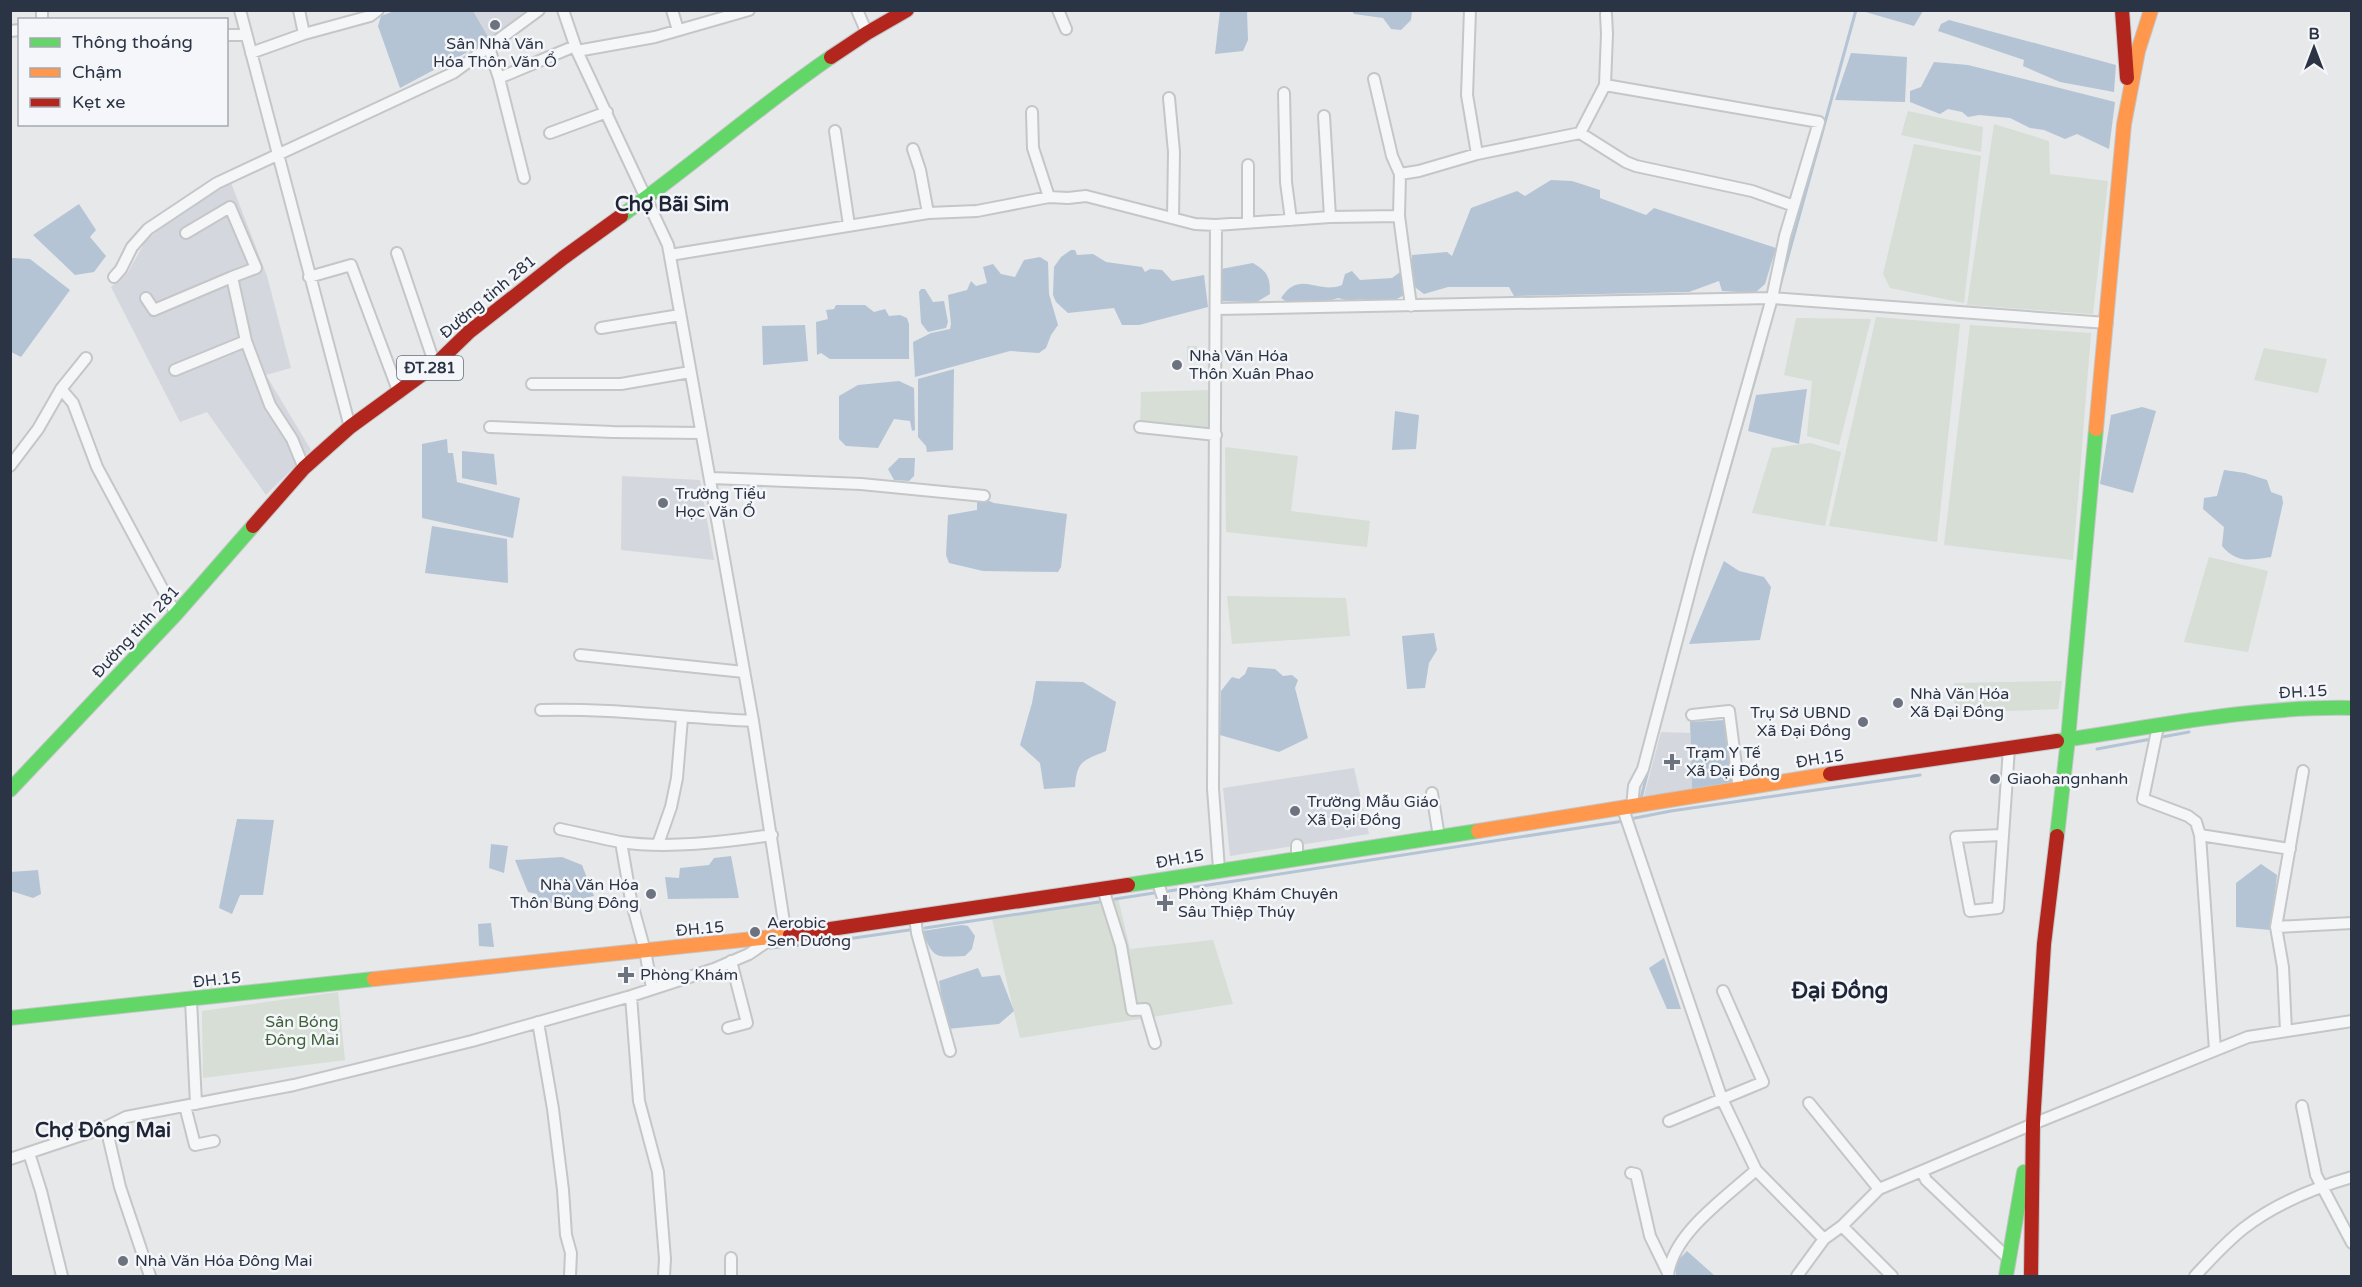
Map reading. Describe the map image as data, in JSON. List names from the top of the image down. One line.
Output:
{"streets":{"main road":["Đường tỉnh 281","ĐT.281","ĐH.15"]},"districts":["Chợ Bãi Sim","Đại Đồng","Chợ Đông Mai"],"parks":["Sân Bóng Đông Mai"],"places":{"other":["Sân Nhà Văn Hóa Thôn Văn Ổ","Nhà Văn Hóa Thôn Xuân Phao","Trường Tiểu Học Văn Ổ","Nhà Văn Hóa Xã Đại Đồng","Trụ Sở UBND Xã Đại Đồng","Giaohangnhanh","Trường Mẫu Giáo Xã Đại Đồng","Nhà Văn Hóa Thôn Bùng Đông","Aerobic Sen Dương","Nhà Văn Hóa Đông Mai"],"health":["Trạm Y Tế Xã Đại Đồng","Phòng Khám Chuyên Sâu Thiệp Thúy","Phòng Khám"]},"legend":["Thông thoáng","Chậm","Kẹt xe"],"north":"top"}
